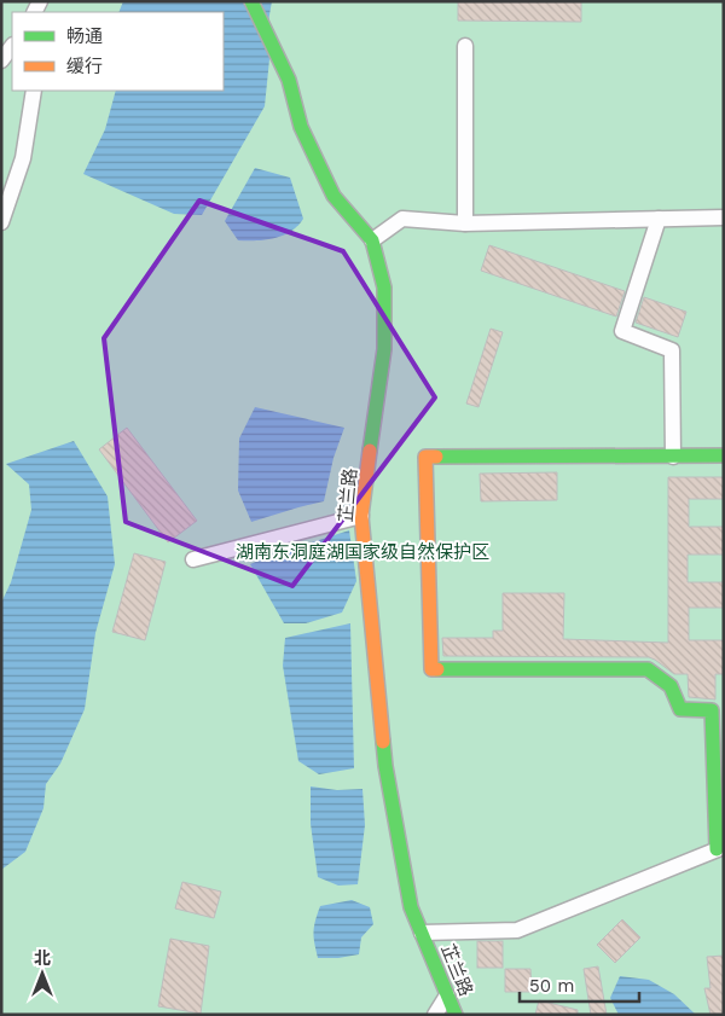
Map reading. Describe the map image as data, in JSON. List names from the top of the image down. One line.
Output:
{"streets":{"street":["芷兰路"]},"parks":["湖南东洞庭湖国家级自然保护区"],"legend":["畅通","缓行"],"scale_bar":"50 m","north":"top"}
